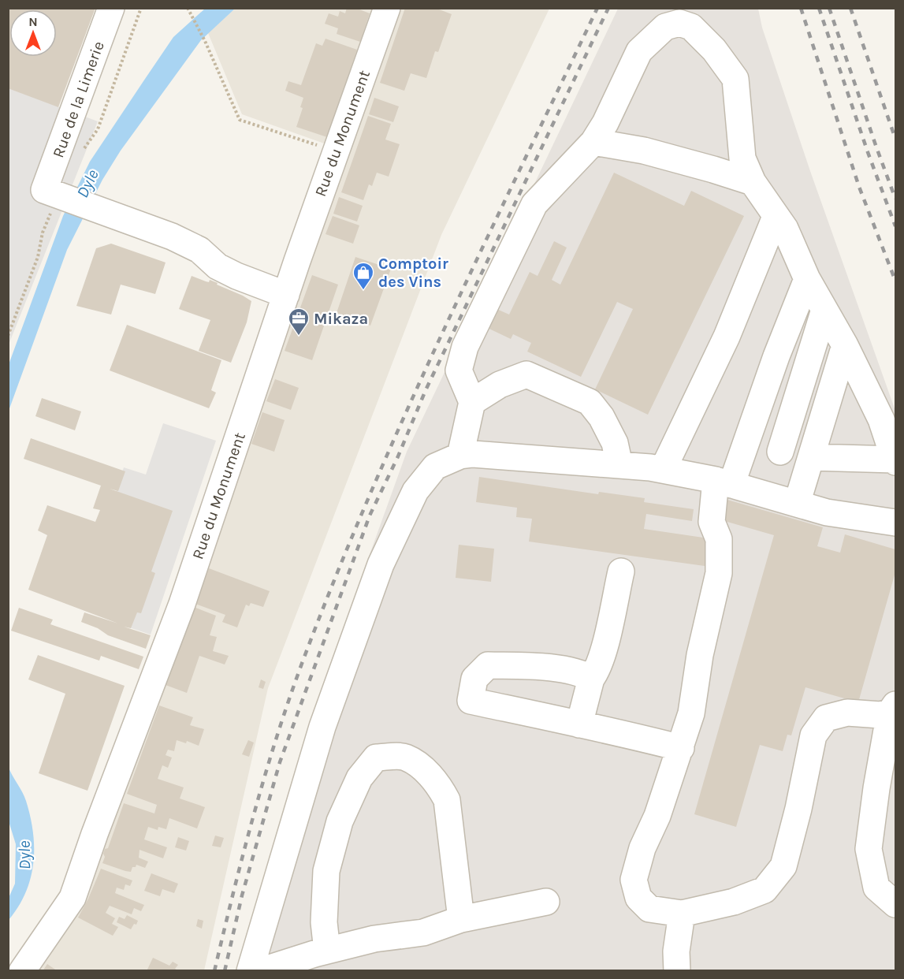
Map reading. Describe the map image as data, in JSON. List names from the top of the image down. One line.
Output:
{"streets":{"street":["Rue de la Limerie","Rue du Monument"]},"crossings":[["Rue de la Limerie","Rue du Monument"]],"water":["Dyle"],"places":{"shop":["Comptoir des Vins"],"office":["Mikaza"]},"north":"top"}
